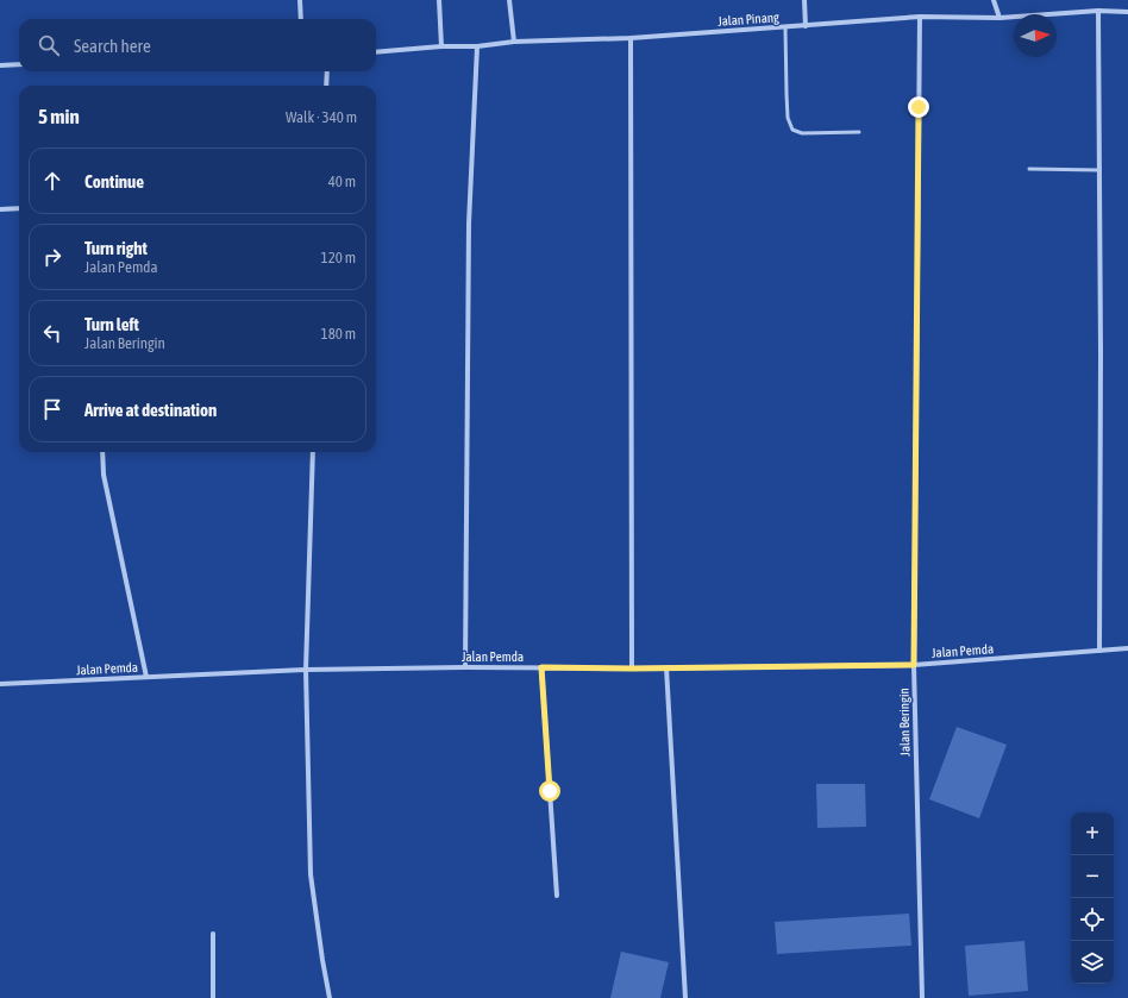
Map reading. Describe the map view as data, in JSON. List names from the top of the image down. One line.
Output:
{"streets":{"street":["Jalan Pinang","Jalan Pemda","Jalan Beringin"]},"crossings":[["Jalan Pinang","Jalan Beringin"],["Jalan Pemda","Jalan Beringin"]],"north":"right","page":{"search":"Search here","heading":["5 min","Walk · 340 m"],"list":[["Continue","40 m"],["Turn right","Jalan Pemda","120 m"],["Turn left","Jalan Beringin","180 m"],"Arrive at destination"],"map_buttons":["+","−"]}}
